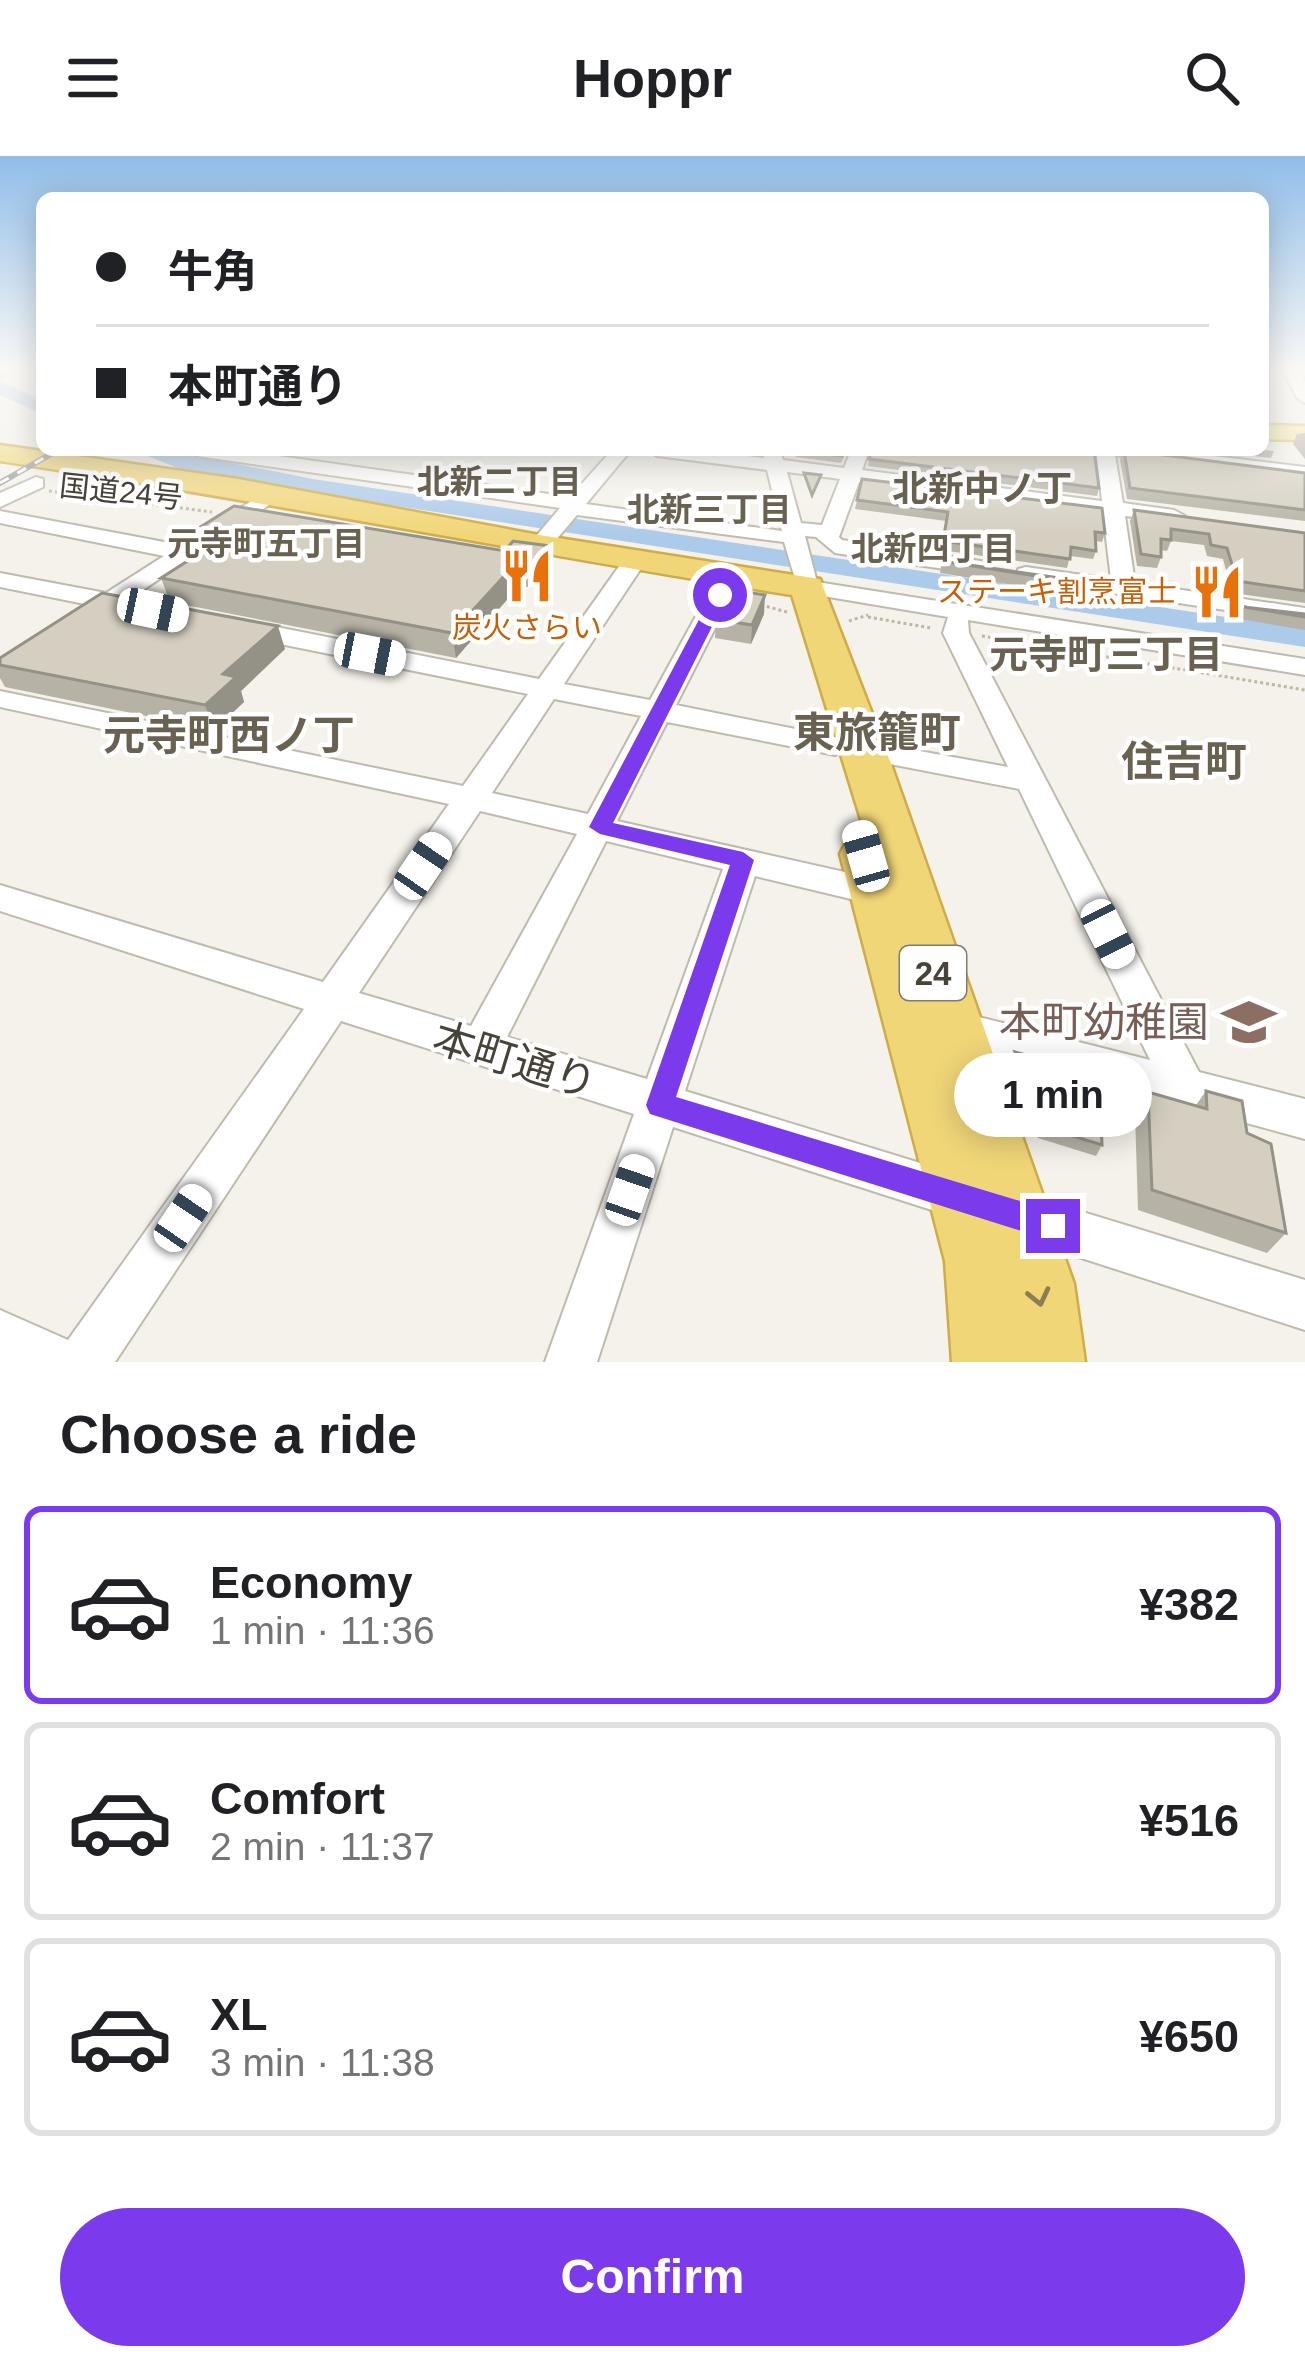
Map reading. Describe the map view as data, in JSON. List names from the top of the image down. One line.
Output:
{"streets":{"highway":["国道24号","24"],"street":["本町通り"]},"crossings":[["国道24号","24"],["24","本町通り"]],"districts":["北新二丁目","北新中ノ丁","北新三丁目","元寺町五丁目","北新四丁目","元寺町三丁目","東旅籠町","元寺町西ノ丁","住吉町"],"places":{"restaurant":["炭火さらい","ステーキ割烹富士"],"school or university":["本町幼稚園"]},"page":{"header":"Hoppr","banner":["牛角","本町通り"],"bubble":"1 min","heading":"Choose a ride","list":[{"name":"Economy","note":"1 min · 11:36","value":"¥382"},{"name":"Comfort","note":"2 min · 11:37","value":"¥516"},{"name":"XL","note":"3 min · 11:38","value":"¥650"}],"buttons":"Confirm"}}
